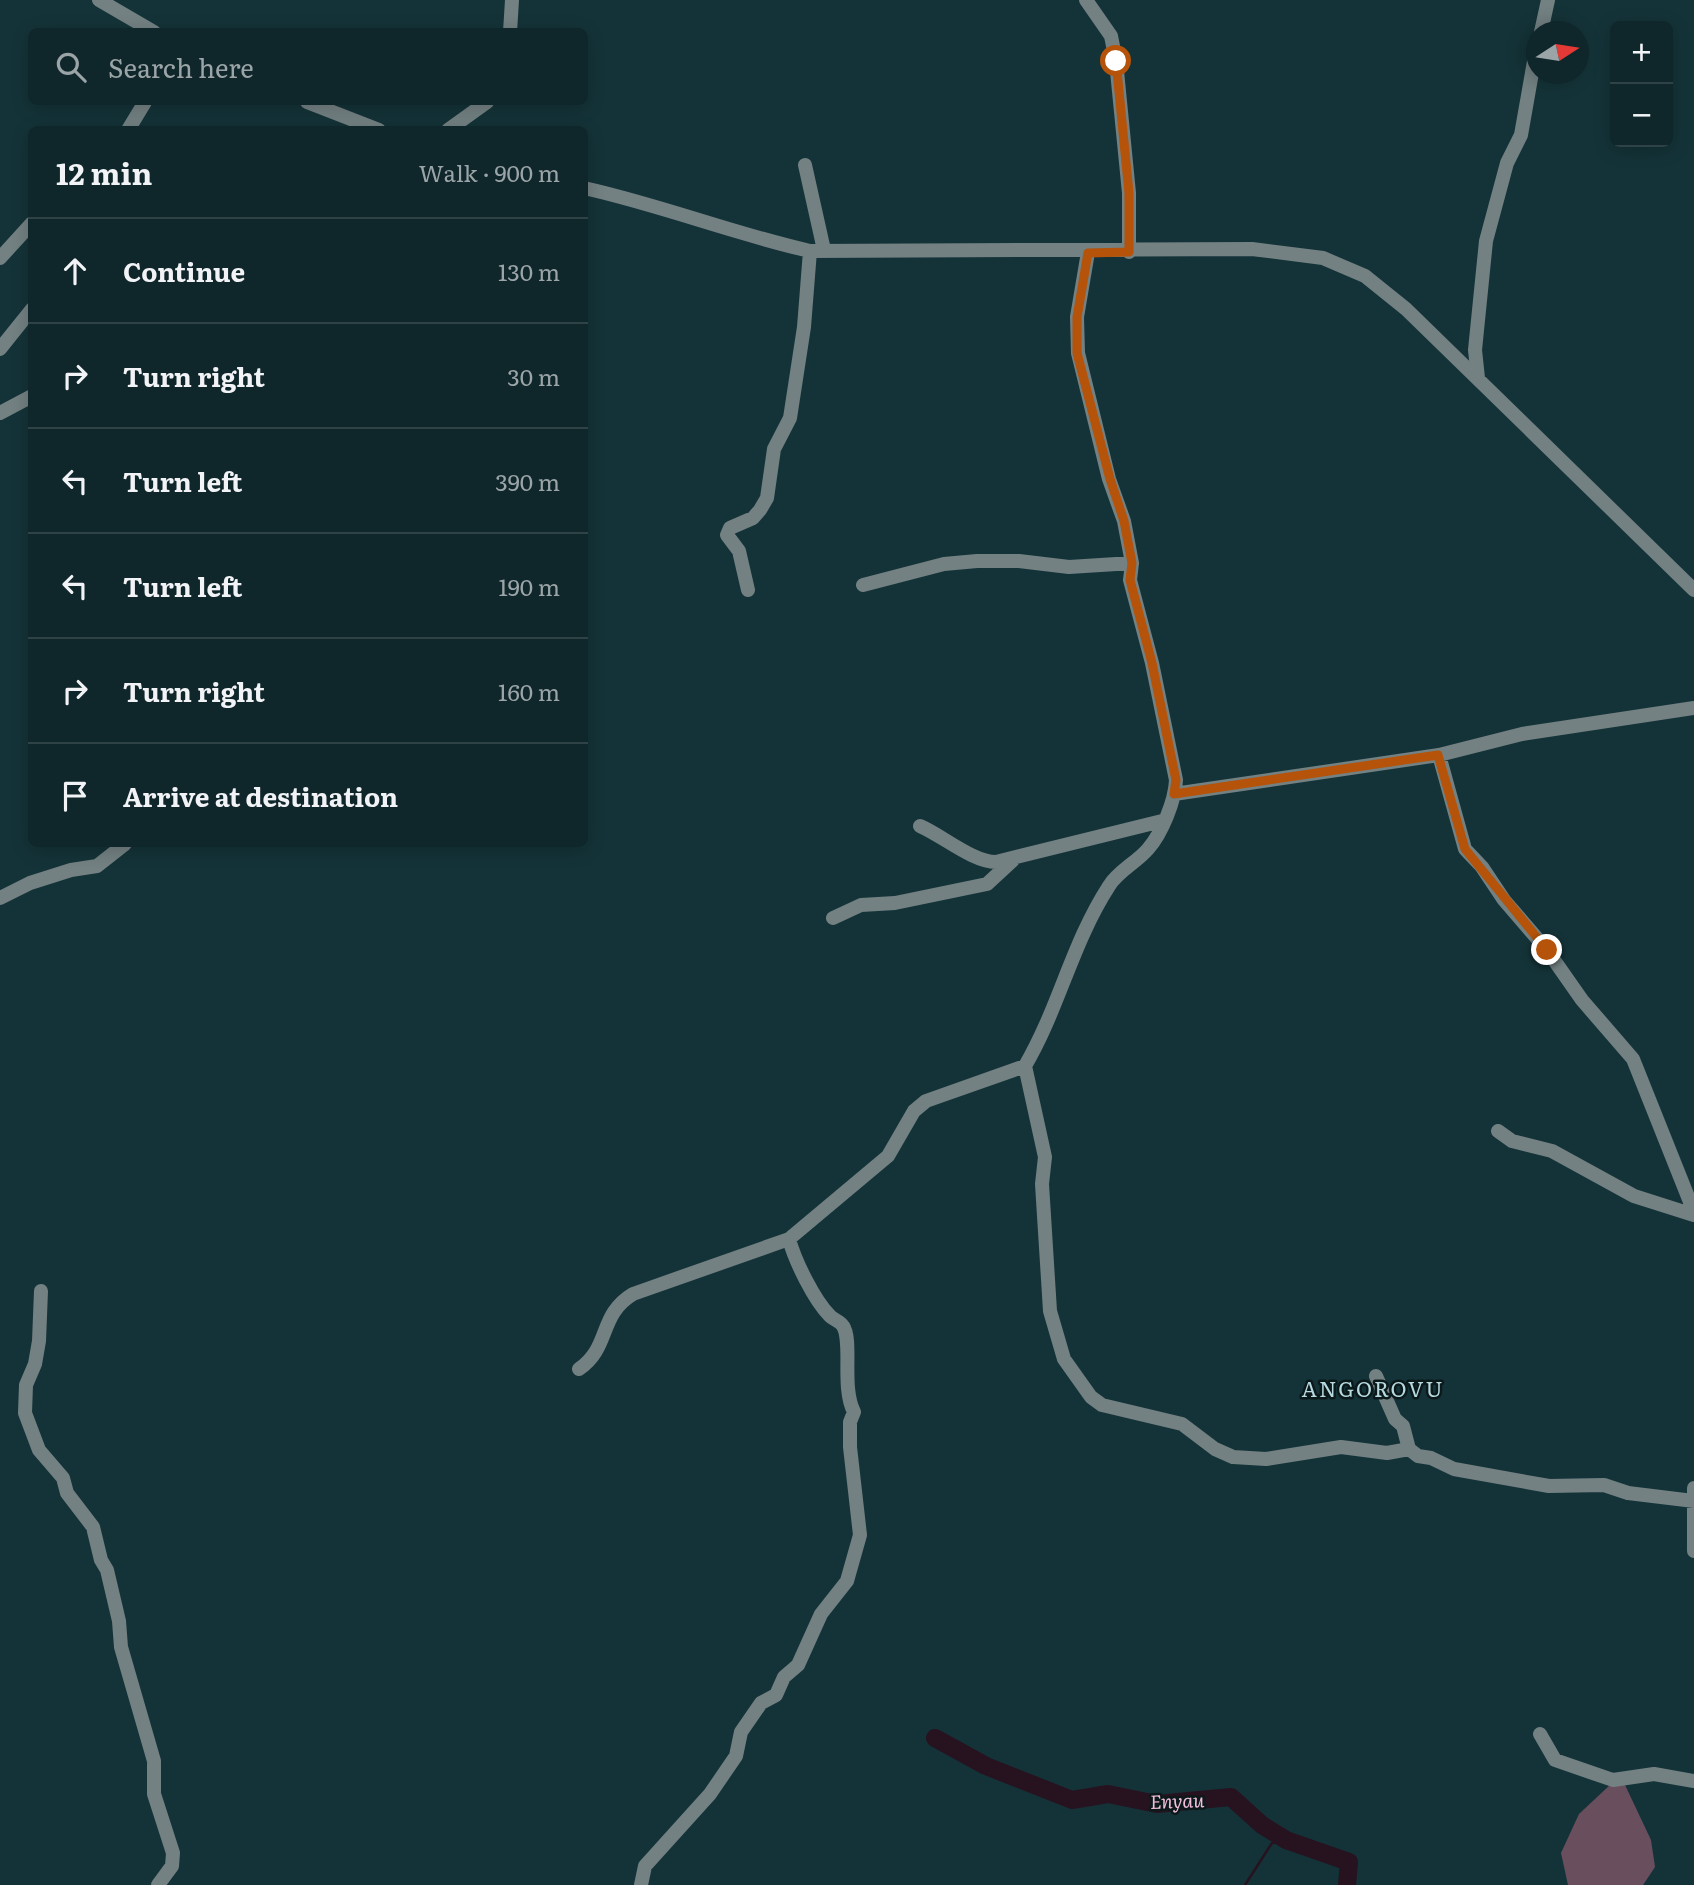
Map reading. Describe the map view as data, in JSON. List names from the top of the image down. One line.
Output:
{"districts":["ANGOROVU"],"water":["Enyau"],"north":"right","page":{"map_buttons":["+","−"],"search":"Search here","heading":["12 min","Walk · 900 m"],"list":[["Continue","130 m"],["Turn right","30 m"],["Turn left","390 m"],["Turn left","190 m"],["Turn right","160 m"],"Arrive at destination"]}}
